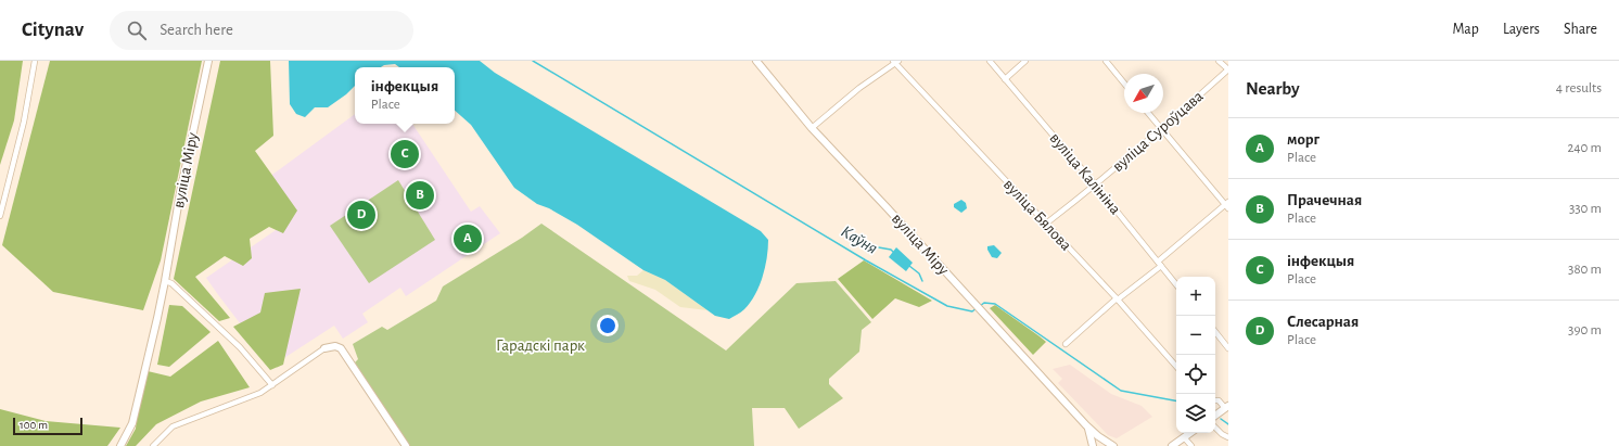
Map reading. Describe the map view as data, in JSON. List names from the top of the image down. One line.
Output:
{"streets":{"main road":["вуліца Міру"],"street":["вуліца Суроўцава","вуліца Калініна","вуліца Бялова"]},"crossings":[["вуліца Суроўцава","вуліца Калініна"],["вуліца Суроўцава","вуліца Бялова"]],"water":["Каўня"],"parks":["Гарадскі парк"],"scale_bar":"100 m","north":"bottom left","page":{"header":"Citynav","search":"Search here","nav":["Map","Layers","Share"],"heading":["Nearby","4 results"],"popup":["інфекцыя","Place"],"list":[{"mark":"A","name":"морг","note":"Place","value":"240 m"},{"mark":"B","name":"Прачечная","note":"Place","value":"330 m"},{"mark":"C","name":"інфекцыя","note":"Place","value":"380 m"},{"mark":"D","name":"Слесарная","note":"Place","value":"390 m"}],"pins":["C","B","D","A"],"map_buttons":["+","−"],"scale":"100 m"}}
